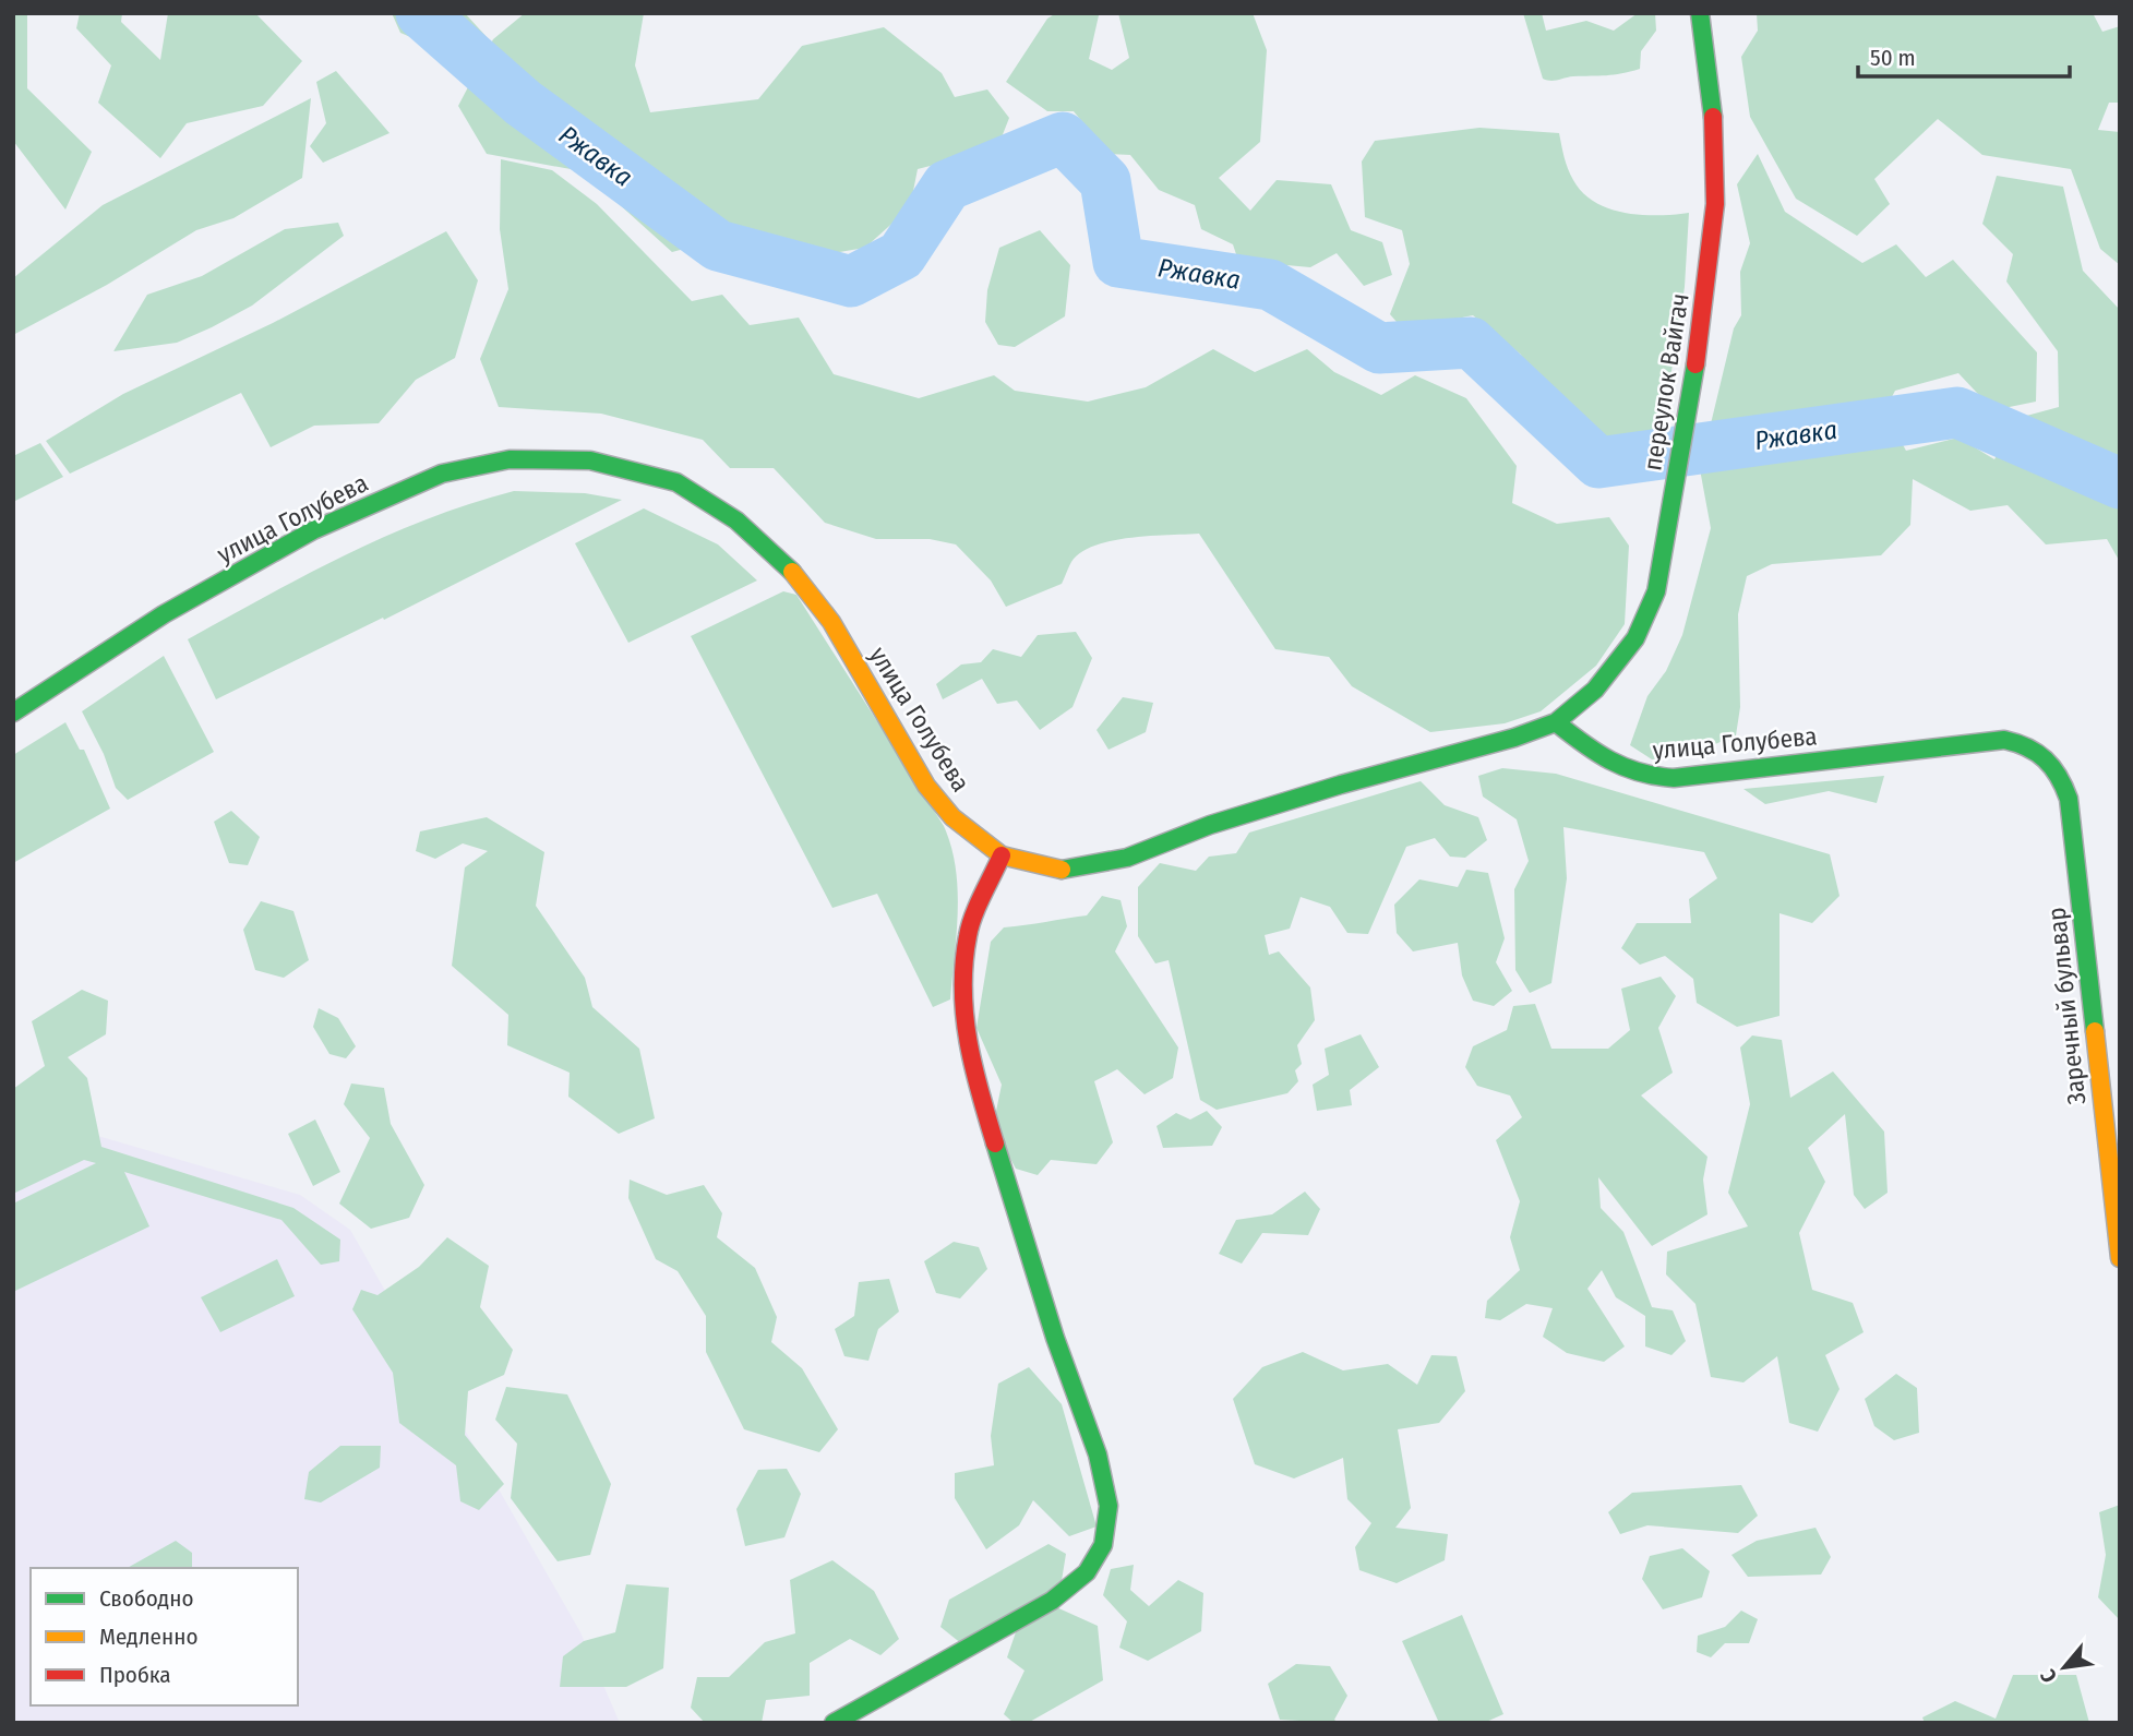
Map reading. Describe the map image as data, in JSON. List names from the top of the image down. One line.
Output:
{"streets":{"street":["переулок Вайгач","улица Голубева","Заречный бульвар"]},"crossings":[["переулок Вайгач","улица Голубева"],["улица Голубева","Заречный бульвар"]],"water":["Ржавка"],"legend":["Свободно","Медленно","Пробка"],"scale_bar":"50 m","north":"bottom left"}
